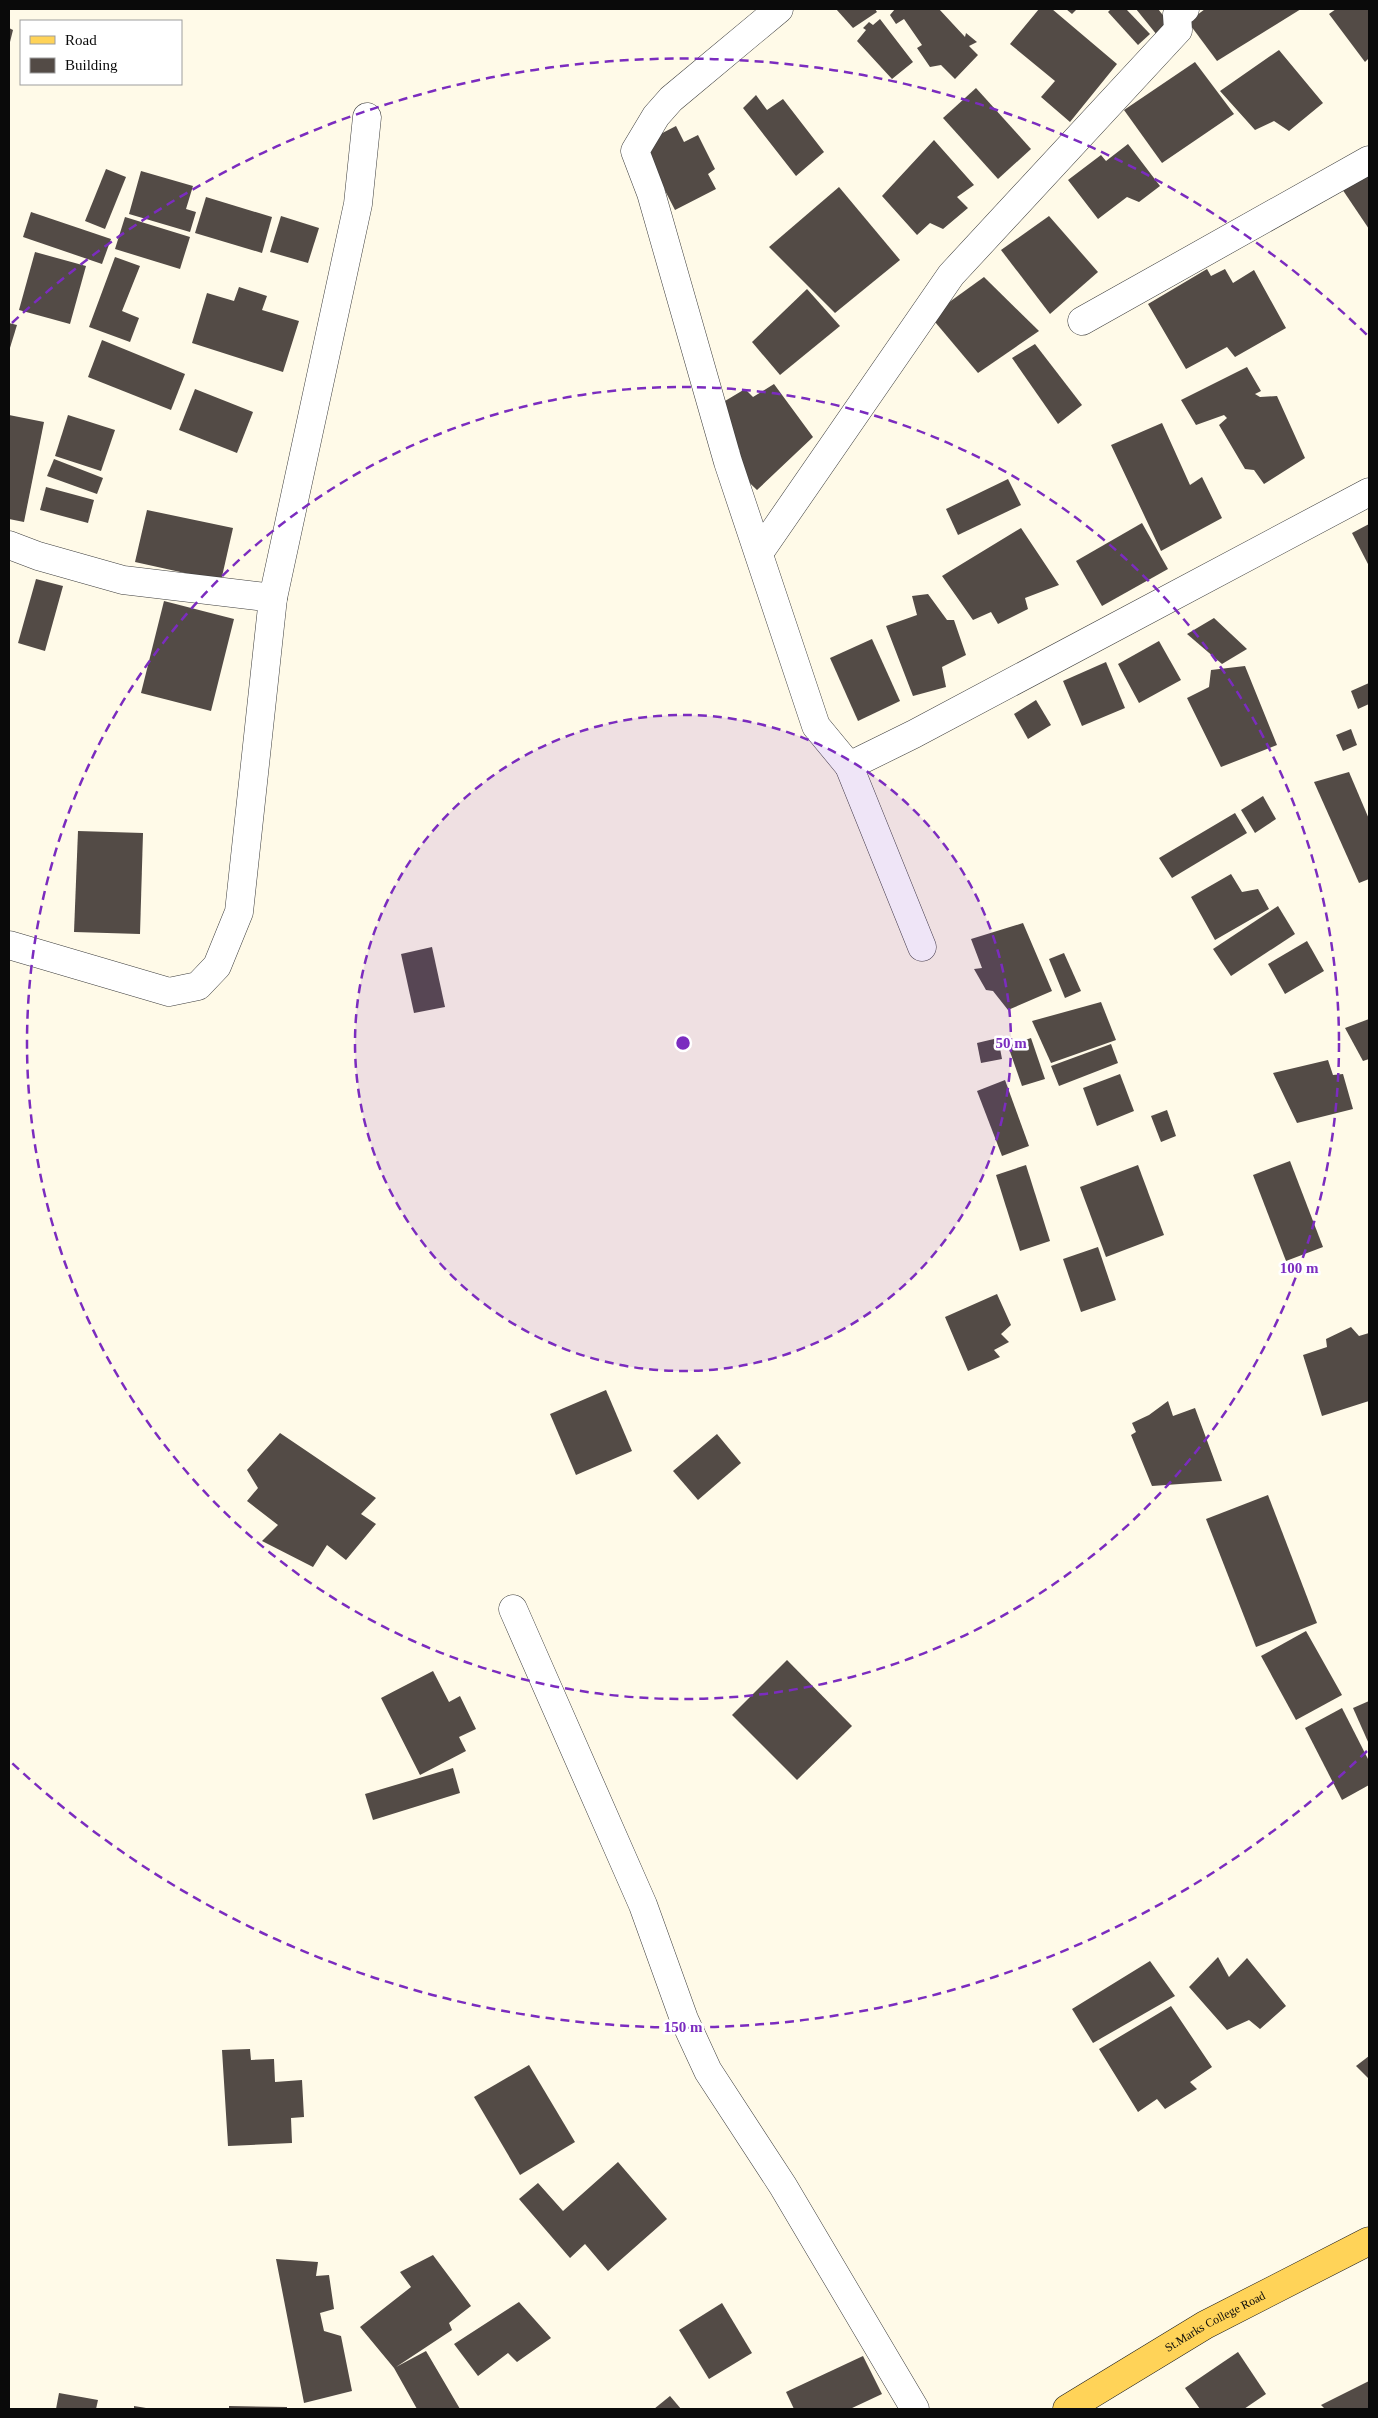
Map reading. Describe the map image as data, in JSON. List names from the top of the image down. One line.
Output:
{"streets":{"main road":["St.Marks College Road"]},"legend":["Road","Building"],"rings":["50 m","100 m","150 m"]}
